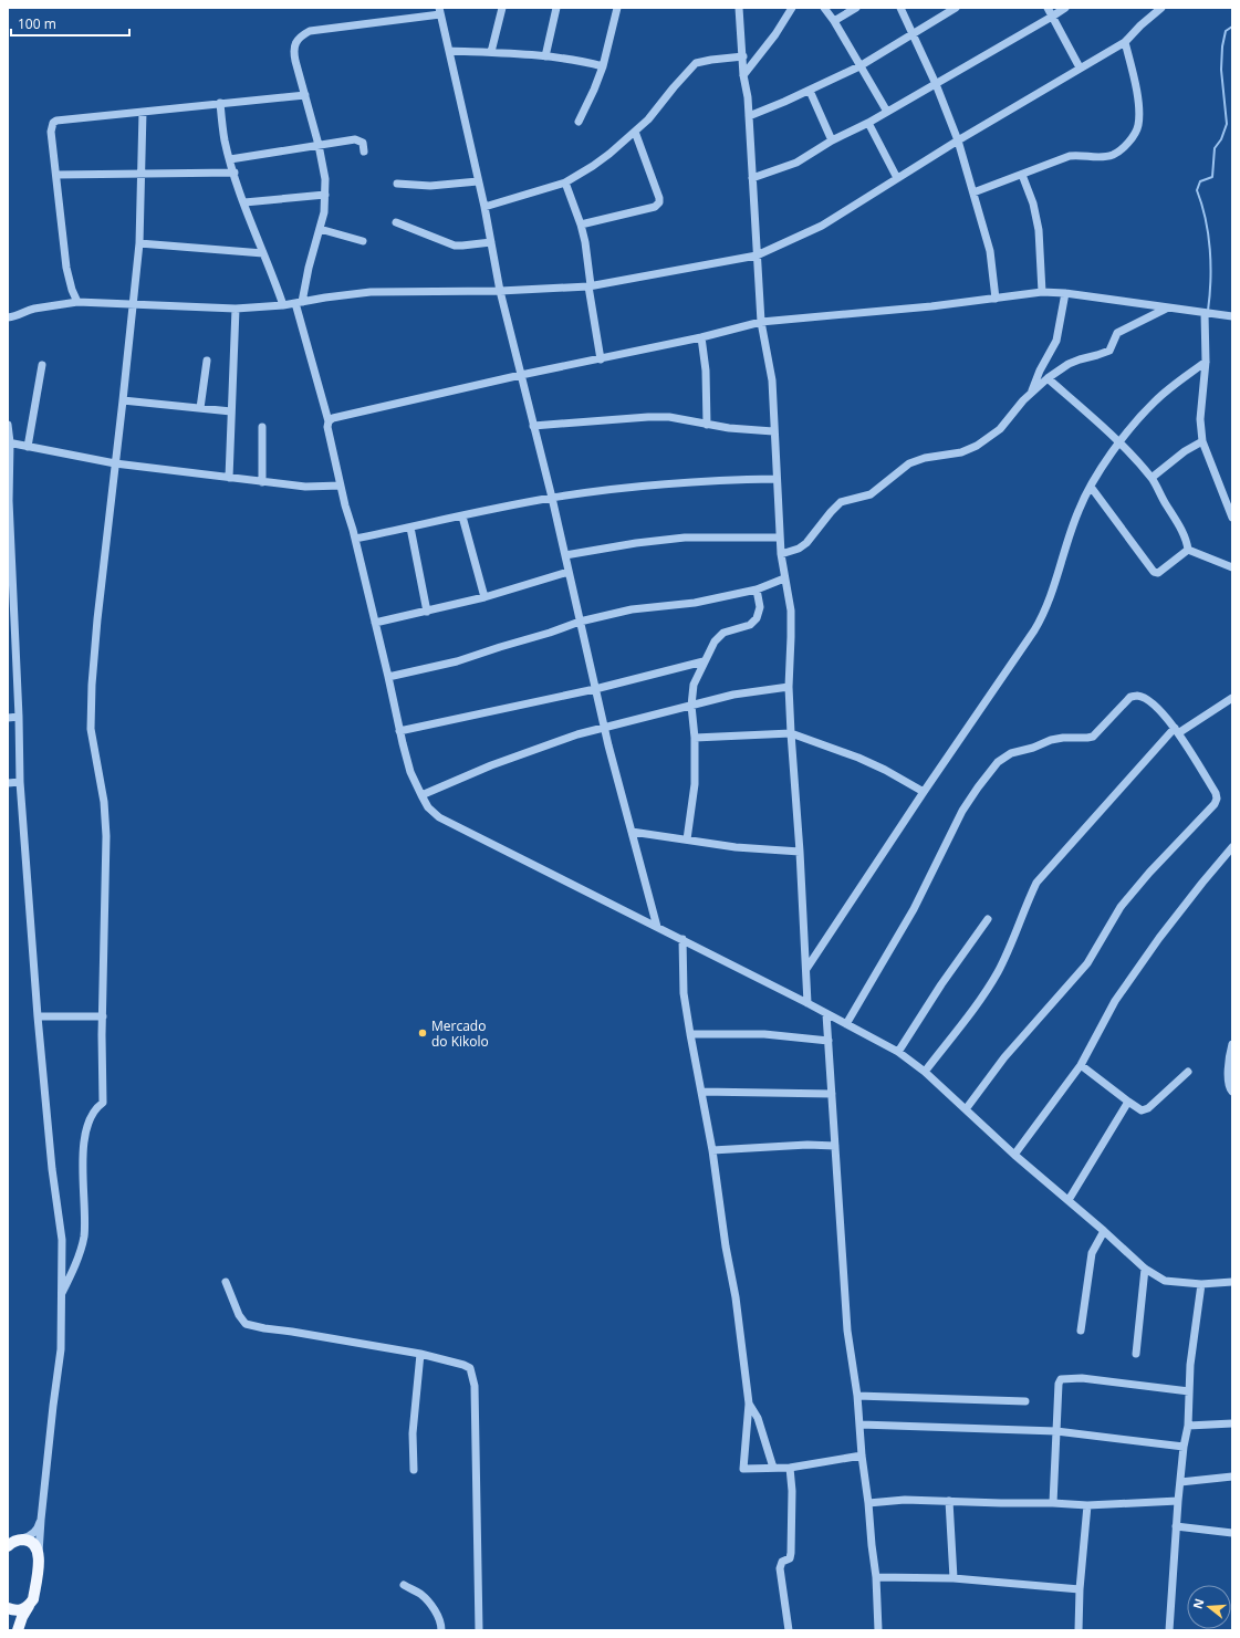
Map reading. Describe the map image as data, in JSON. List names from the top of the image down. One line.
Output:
{"places":["Mercado do Kikolo"],"scale_bar":"100 m","north":"left"}
